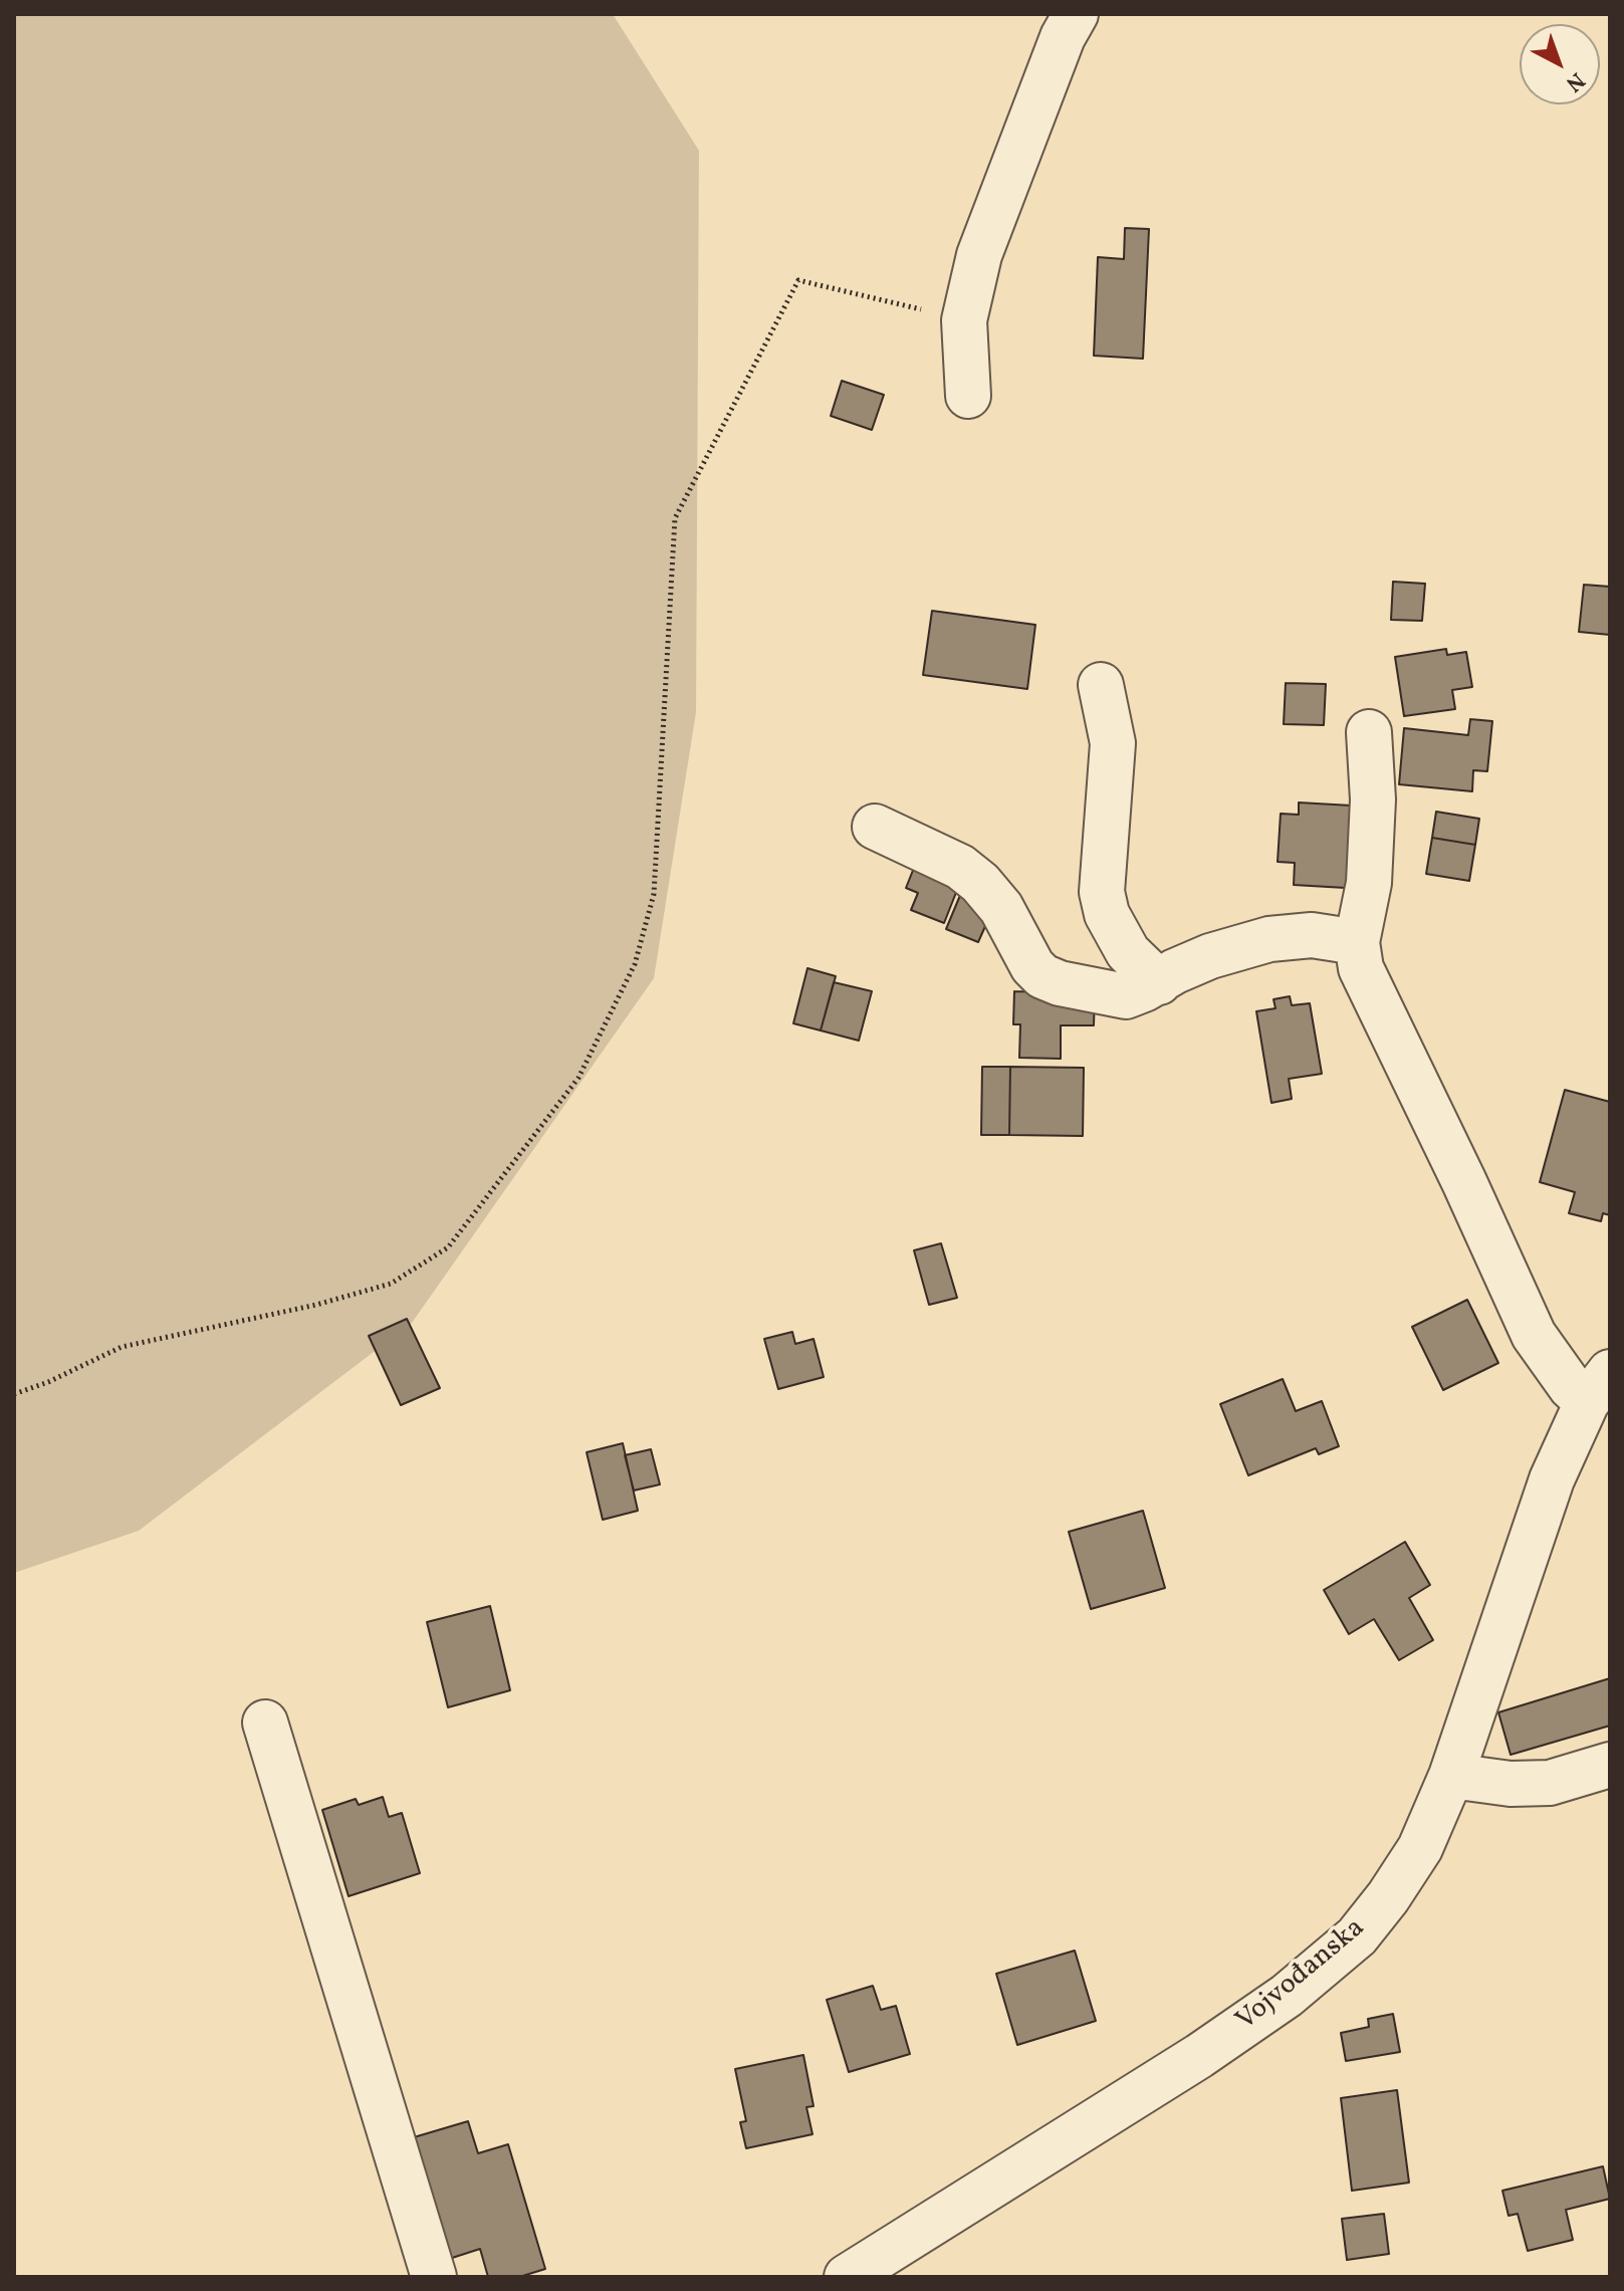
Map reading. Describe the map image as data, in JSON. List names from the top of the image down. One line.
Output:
{"streets":{"street":["Vojvođanska"]},"north":"bottom right"}
